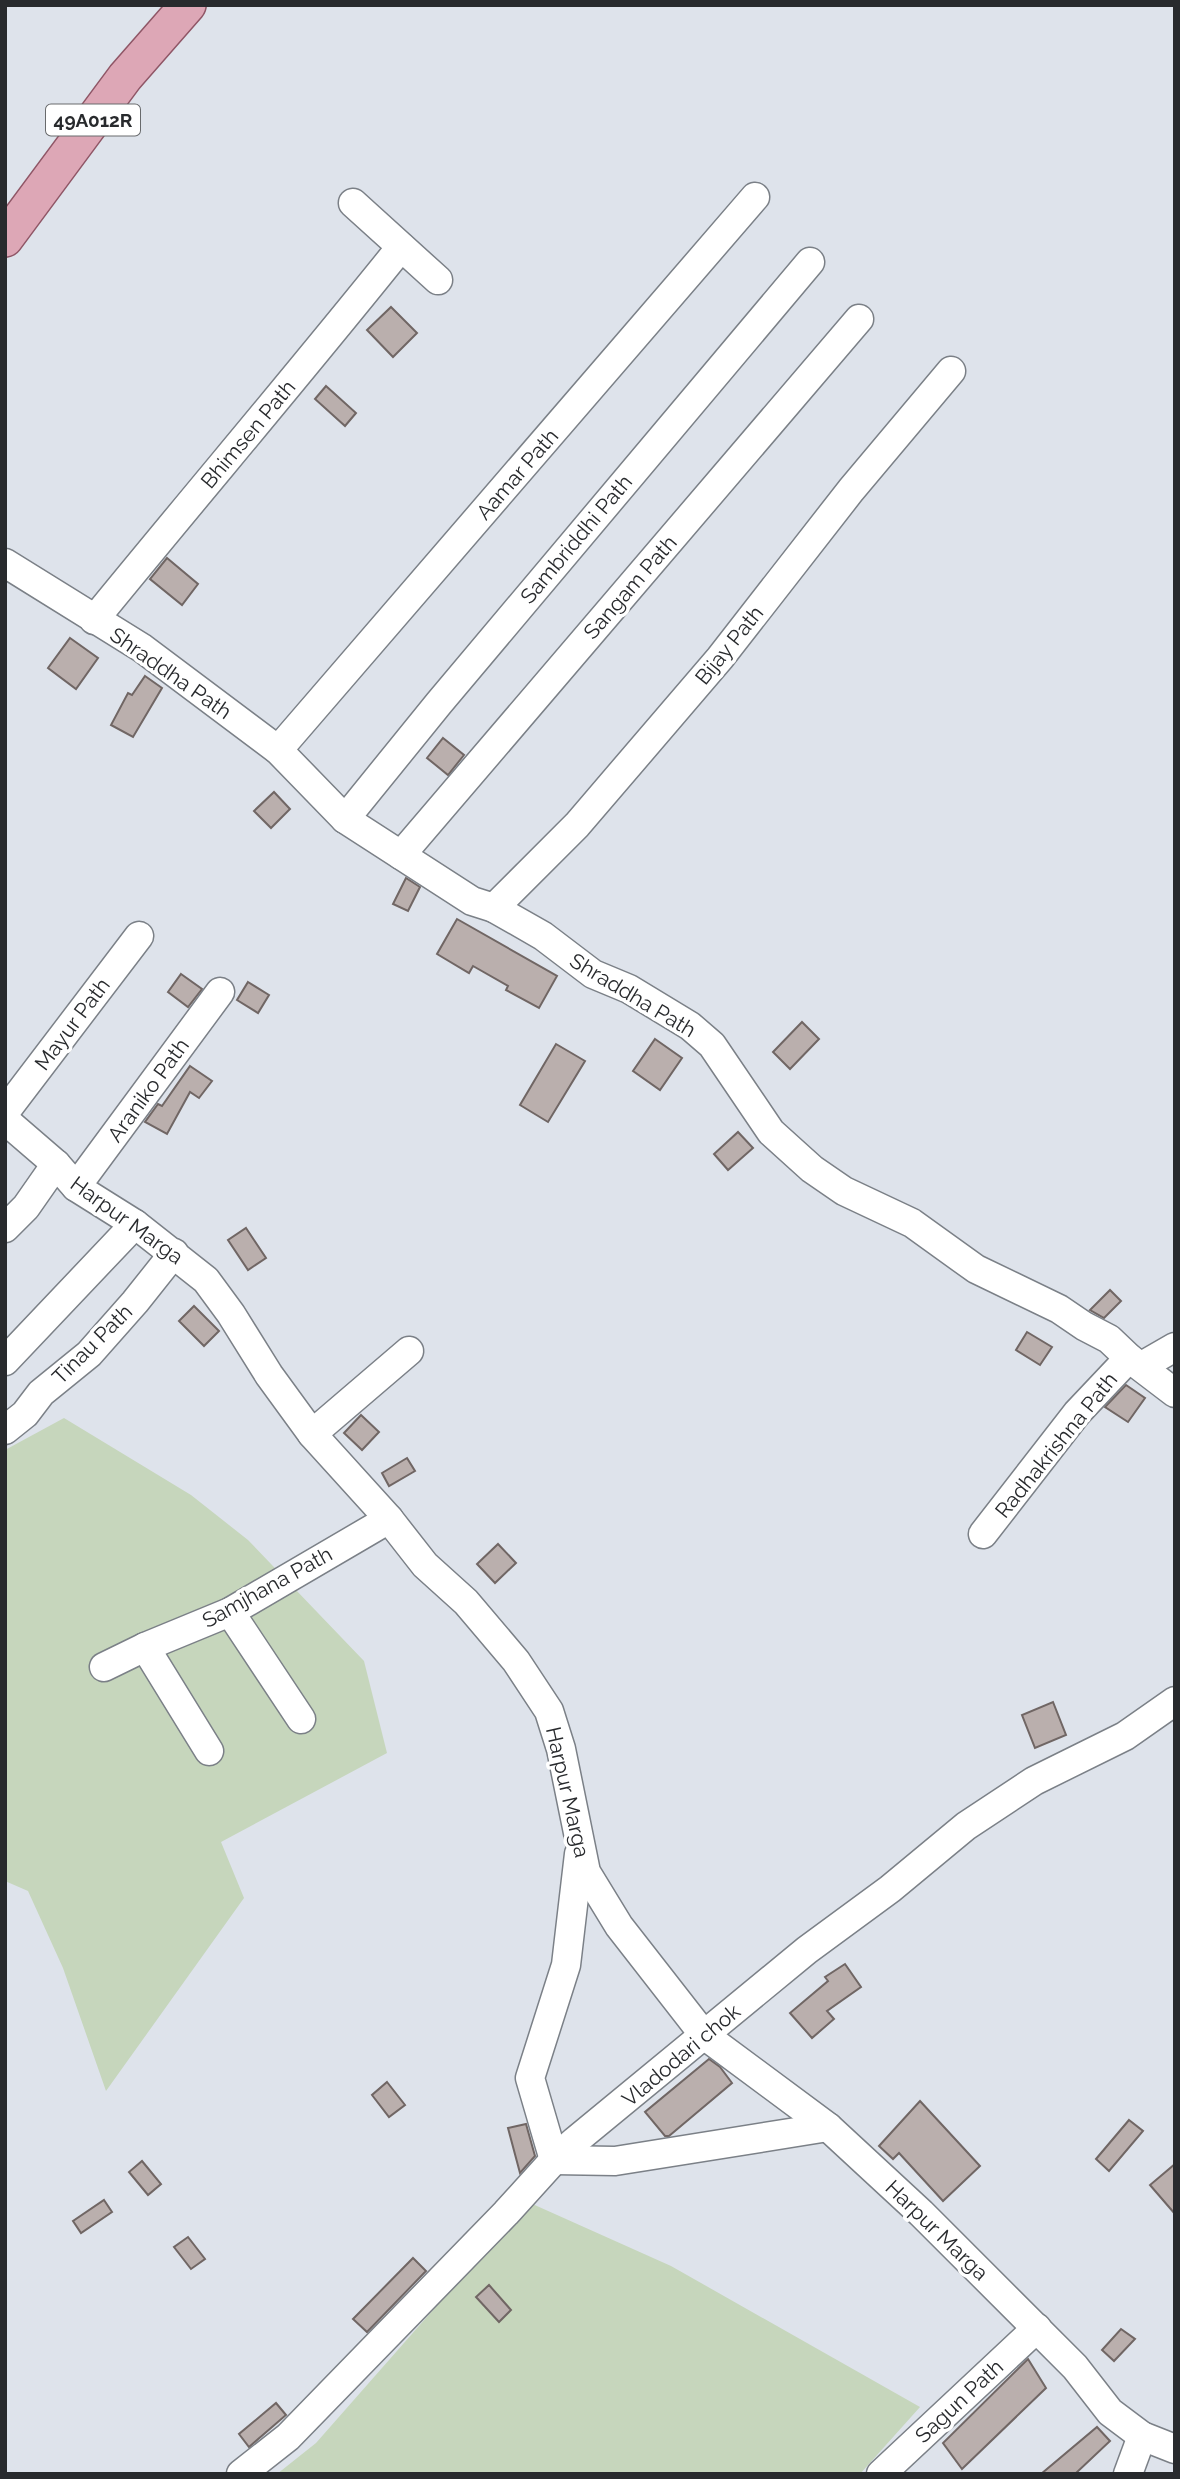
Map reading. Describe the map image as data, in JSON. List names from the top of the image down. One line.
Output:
{"streets":{"main road":["49A012R"],"street":["Bhimsen Path","Aamar Path","Sambriddhi Path","Sangam Path","Bijay Path","Shraddha Path","Mayur Path","Araniko Path","Harpur Marga","Tinau Path","Radhakrishna Path","Samjhana Path","Vladodari chok","Sagun Path"]},"crossings":[["Bhimsen Path","Shraddha Path"],["Aamar Path","Shraddha Path"],["Sambriddhi Path","Shraddha Path"],["Sangam Path","Shraddha Path"],["Bijay Path","Shraddha Path"],["Shraddha Path","Radhakrishna Path"],["Araniko Path","Harpur Marga"],["Harpur Marga","Tinau Path"],["Harpur Marga","Samjhana Path"],["Harpur Marga","Vladodari chok"],["Harpur Marga","Sagun Path"]]}
